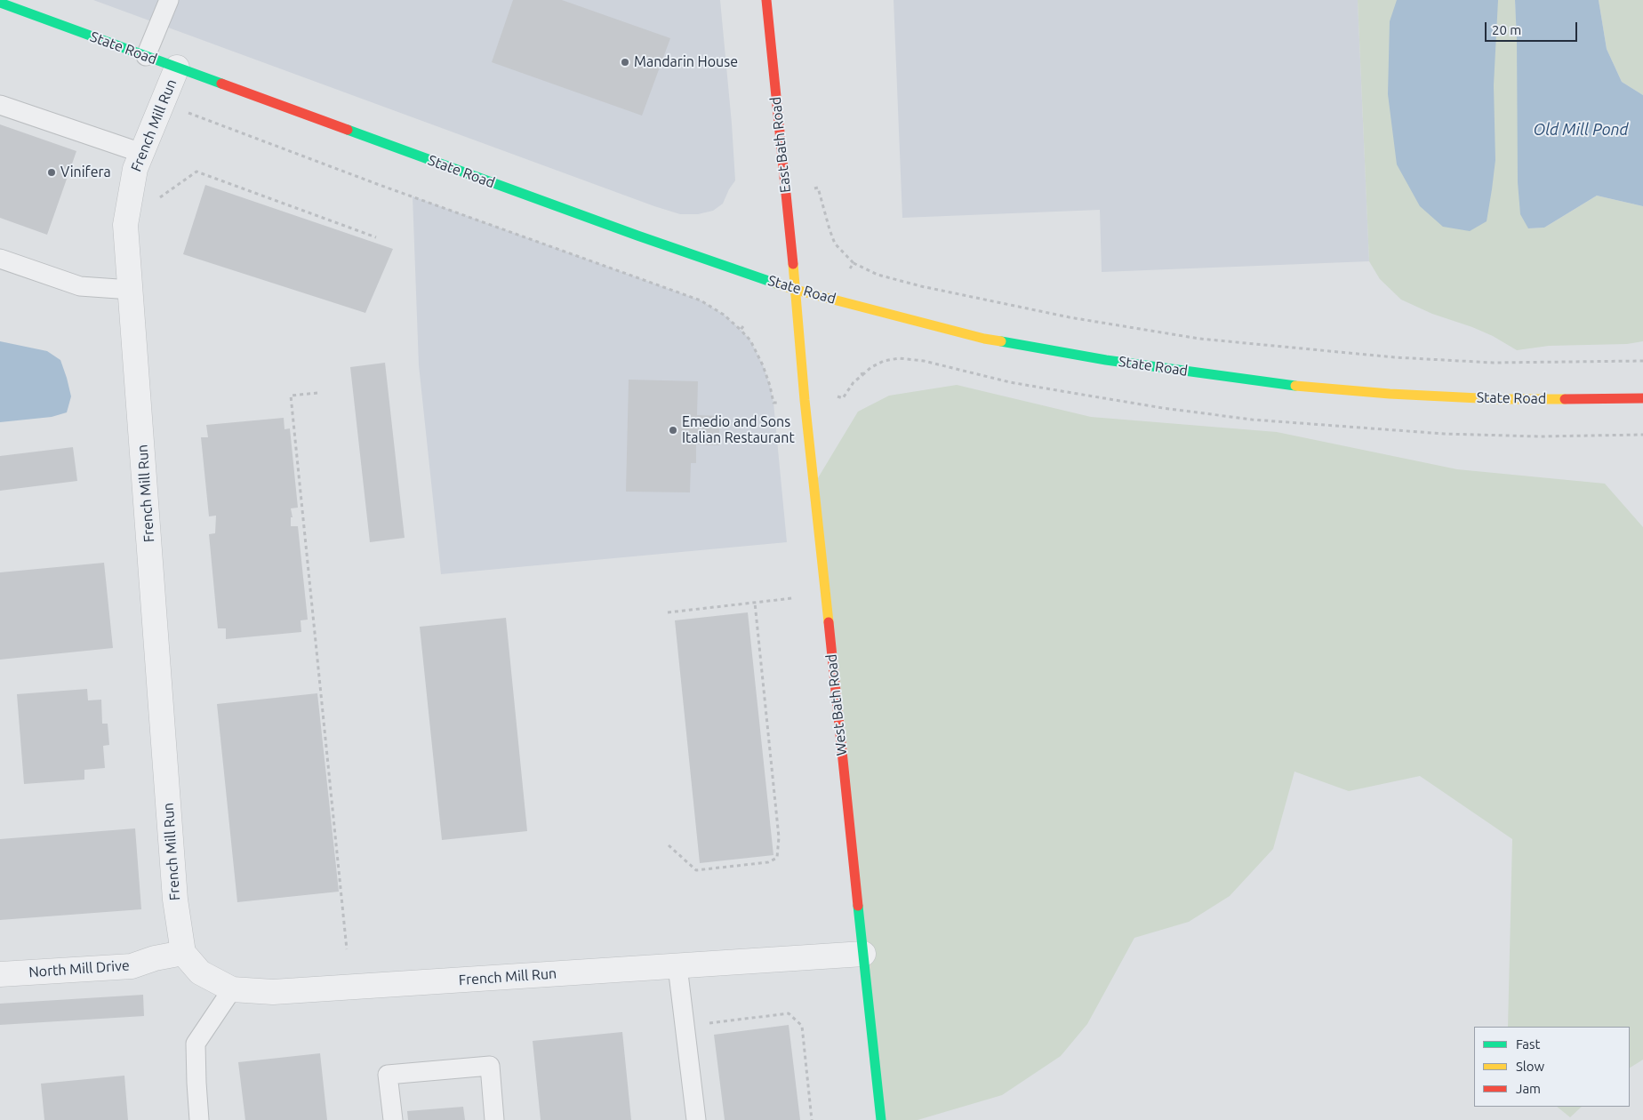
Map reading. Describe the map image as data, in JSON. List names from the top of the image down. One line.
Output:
{"streets":{"main road":["State Road","East Bath Road","West Bath Road"],"street":["French Mill Run","North Mill Drive"]},"crossings":[["State Road","French Mill Run"],["State Road","East Bath Road"],["State Road","West Bath Road"],["French Mill Run","West Bath Road"],["French Mill Run","North Mill Drive"],["East Bath Road","West Bath Road"]],"water":["Old Mill Pond"],"places":["Mandarin House","Vinifera","Emedio and Sons Italian Restaurant"],"legend":["Fast","Slow","Jam"],"scale_bar":"20 m"}
